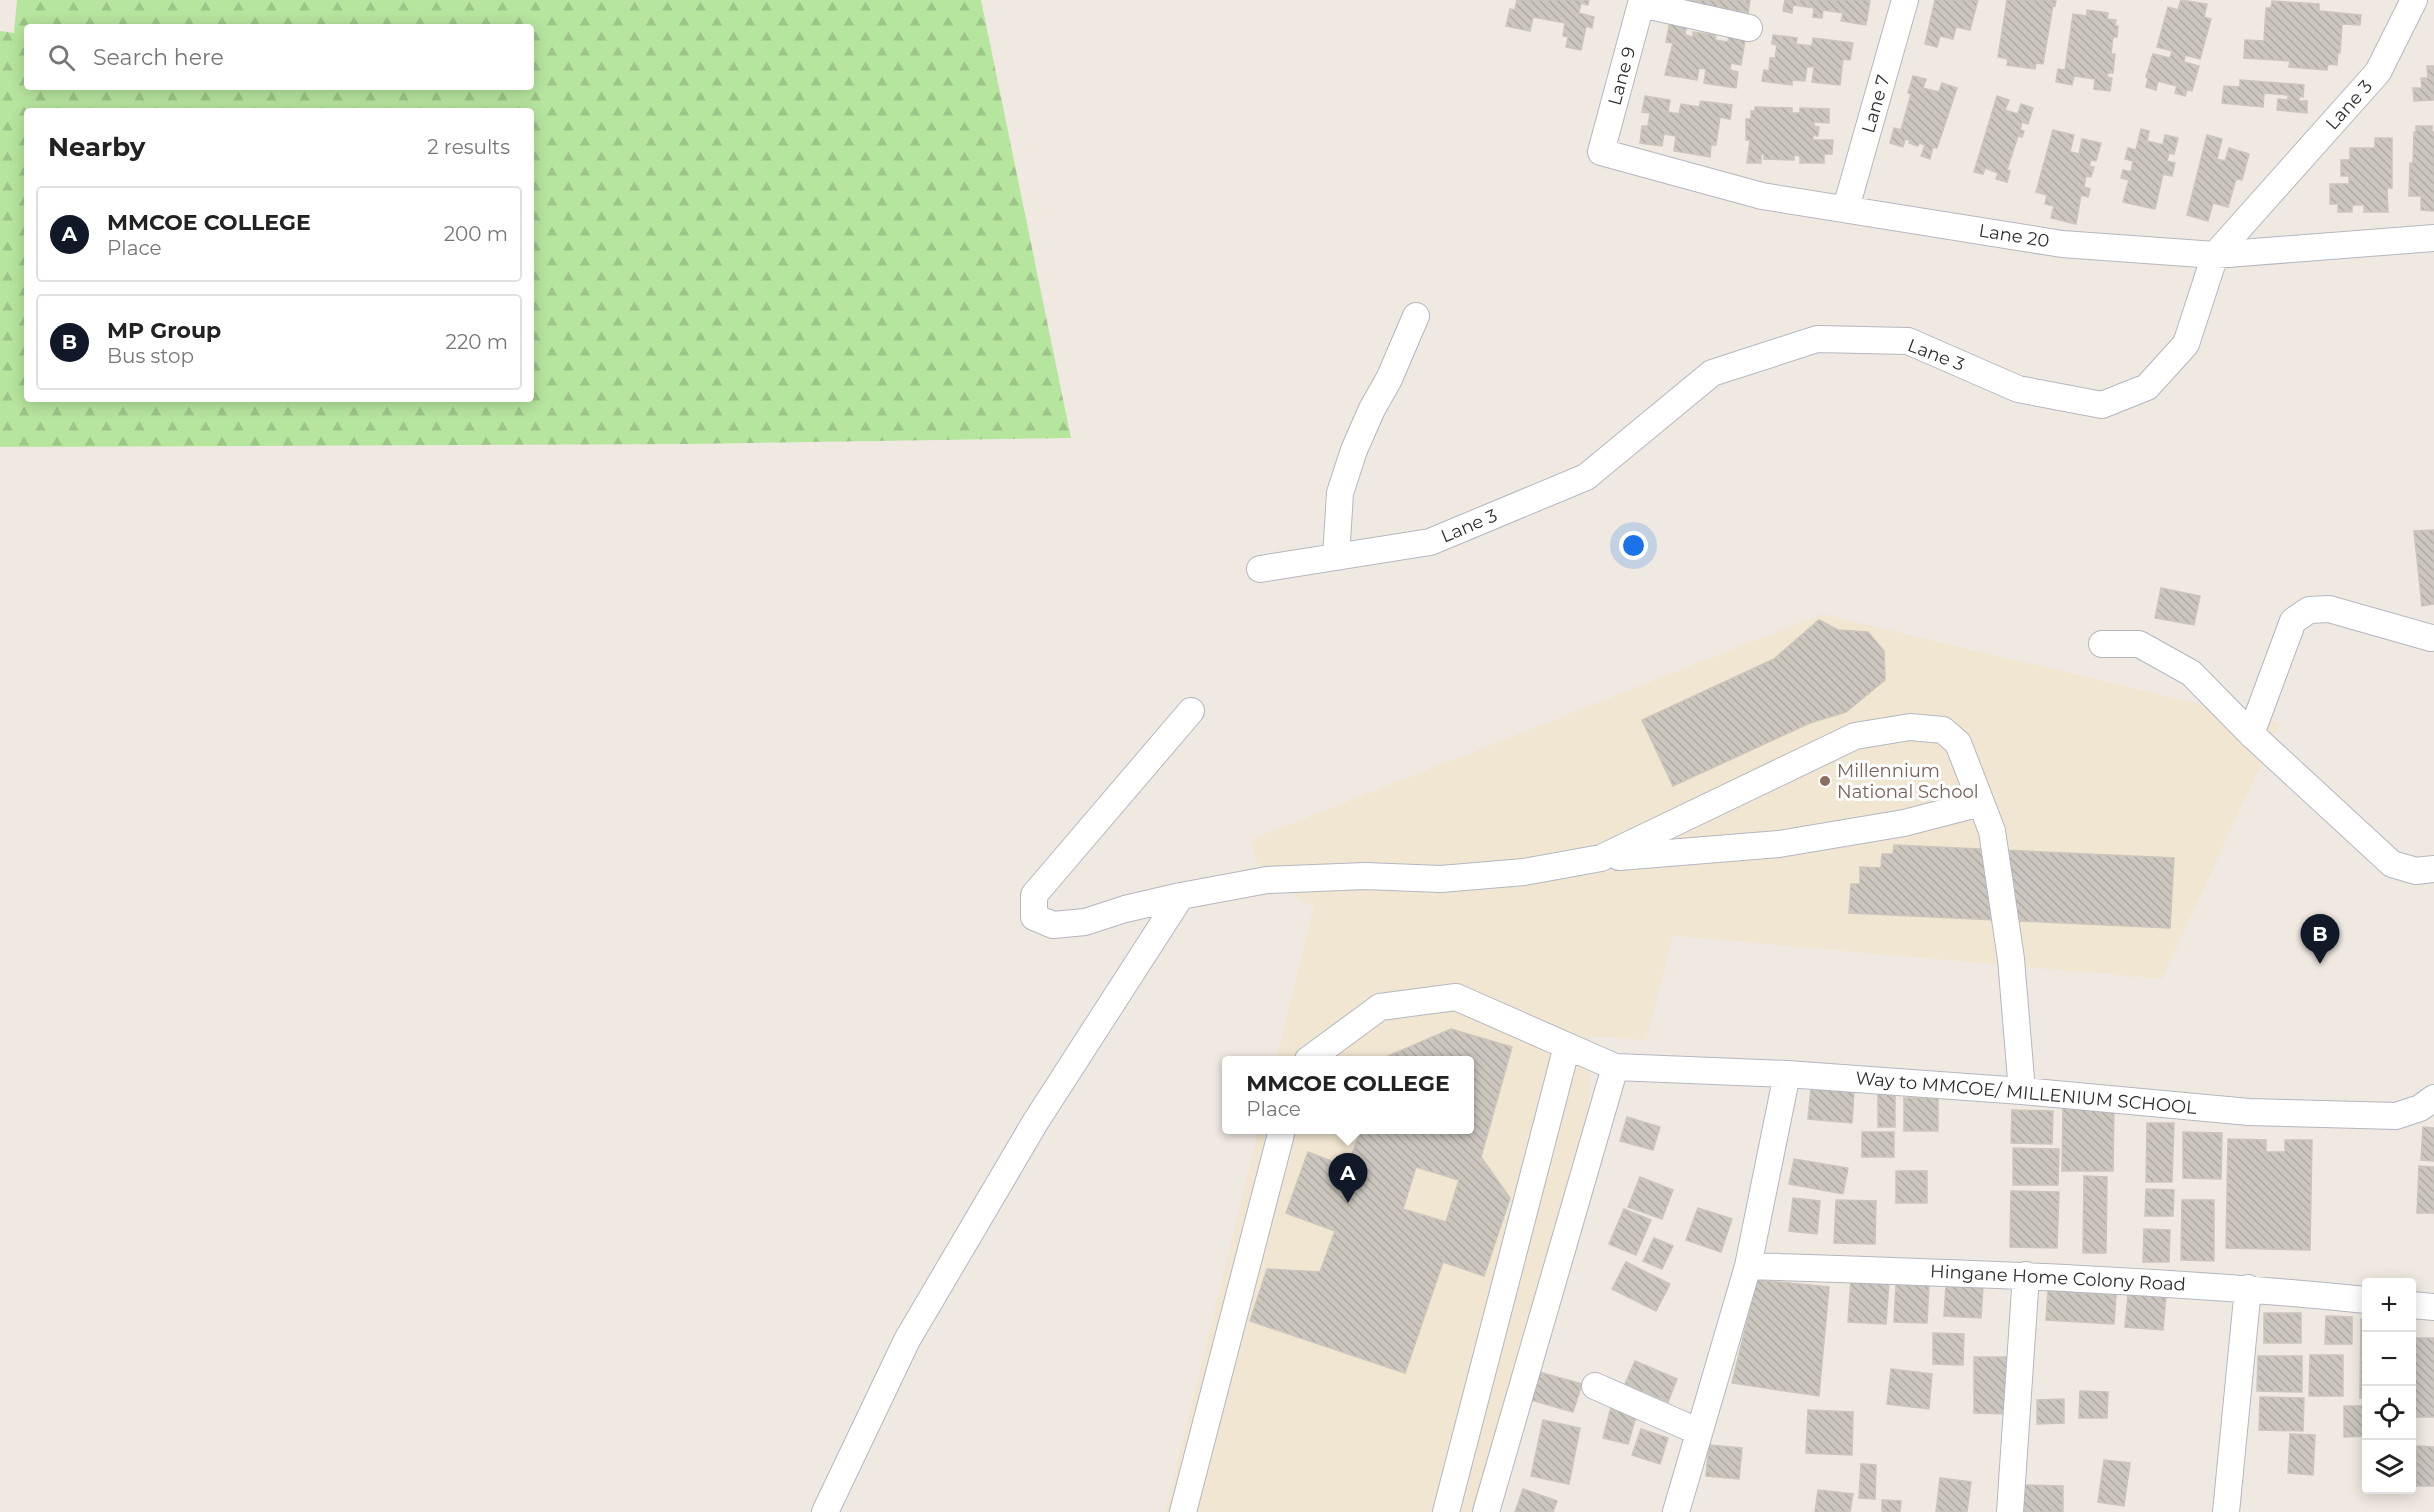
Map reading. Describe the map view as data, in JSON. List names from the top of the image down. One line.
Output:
{"streets":{"street":["Lane 9","Lane 7","Lane 3","Lane 20","Way to MMCOE/ MILLENIUM SCHOOL","Hingane Home Colony Road"]},"crossings":[["Lane 9","Lane 20"],["Lane 7","Lane 20"],["Lane 3","Lane 20"]],"places":["Millennium National School"],"page":{"search":"Search here","heading":["Nearby","2 results"],"list":[{"mark":"A","name":"MMCOE COLLEGE","note":"Place","value":"200 m"},{"mark":"B","name":"MP Group","note":"Bus stop","value":"220 m"}],"pins":["B","A"],"popup":["MMCOE COLLEGE","Place"],"map_buttons":["+","−"]}}
